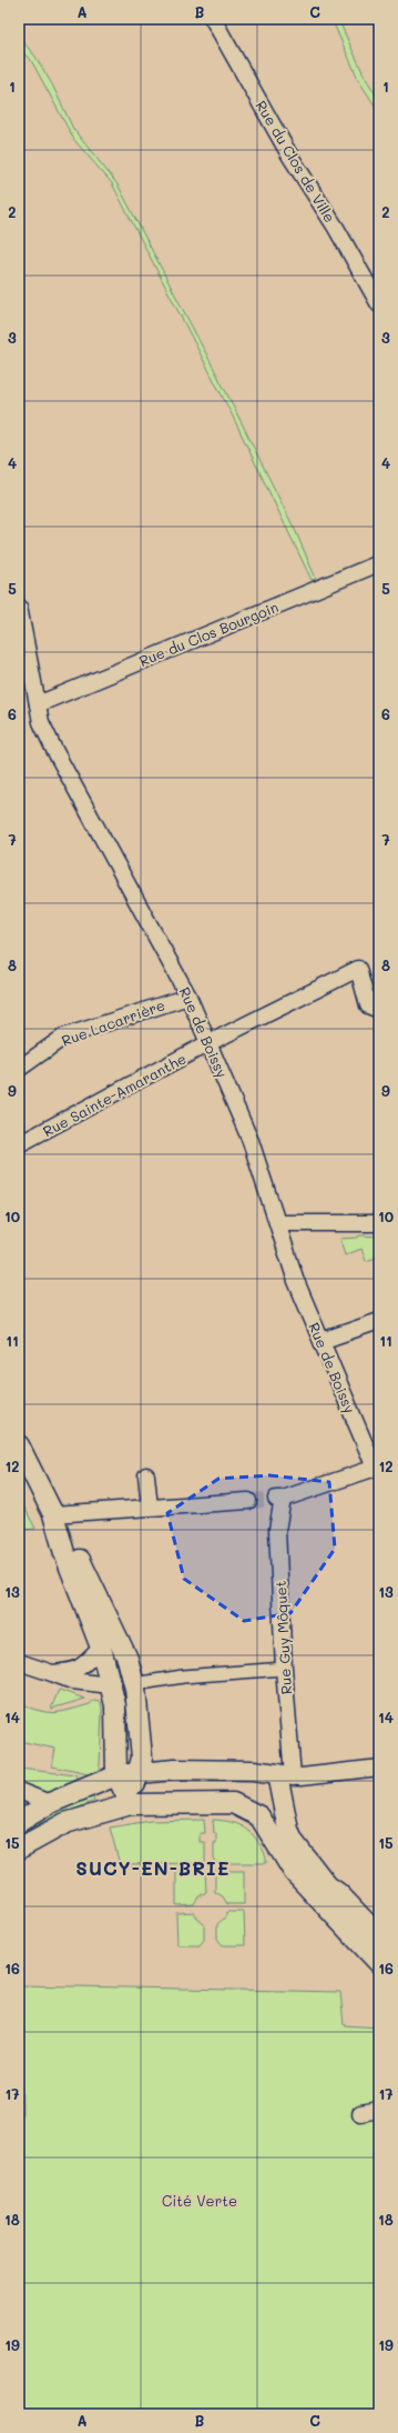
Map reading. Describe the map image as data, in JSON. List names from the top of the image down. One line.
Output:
{"streets":{"street":["Rue du Clos de Ville","Rue du Clos Bourgoin","Rue Lacarrière","Rue de Boissy","Rue Sainte-Amaranthe","Rue Guy Môquet"]},"crossings":[["Rue du Clos Bourgoin","Rue de Boissy"],["Rue Lacarrière","Rue de Boissy"],["Rue de Boissy","Rue Sainte-Amaranthe"],["Rue de Boissy","Rue Guy Môquet"]],"districts":["SUCY-EN-BRIE"],"parks":["Cité Verte"],"grid":{"columns":["A","B","C"],"rows":["1","2","3","4","5","6","7","8","9","10","11","12","13","14","15","16","17","18","19"]}}
